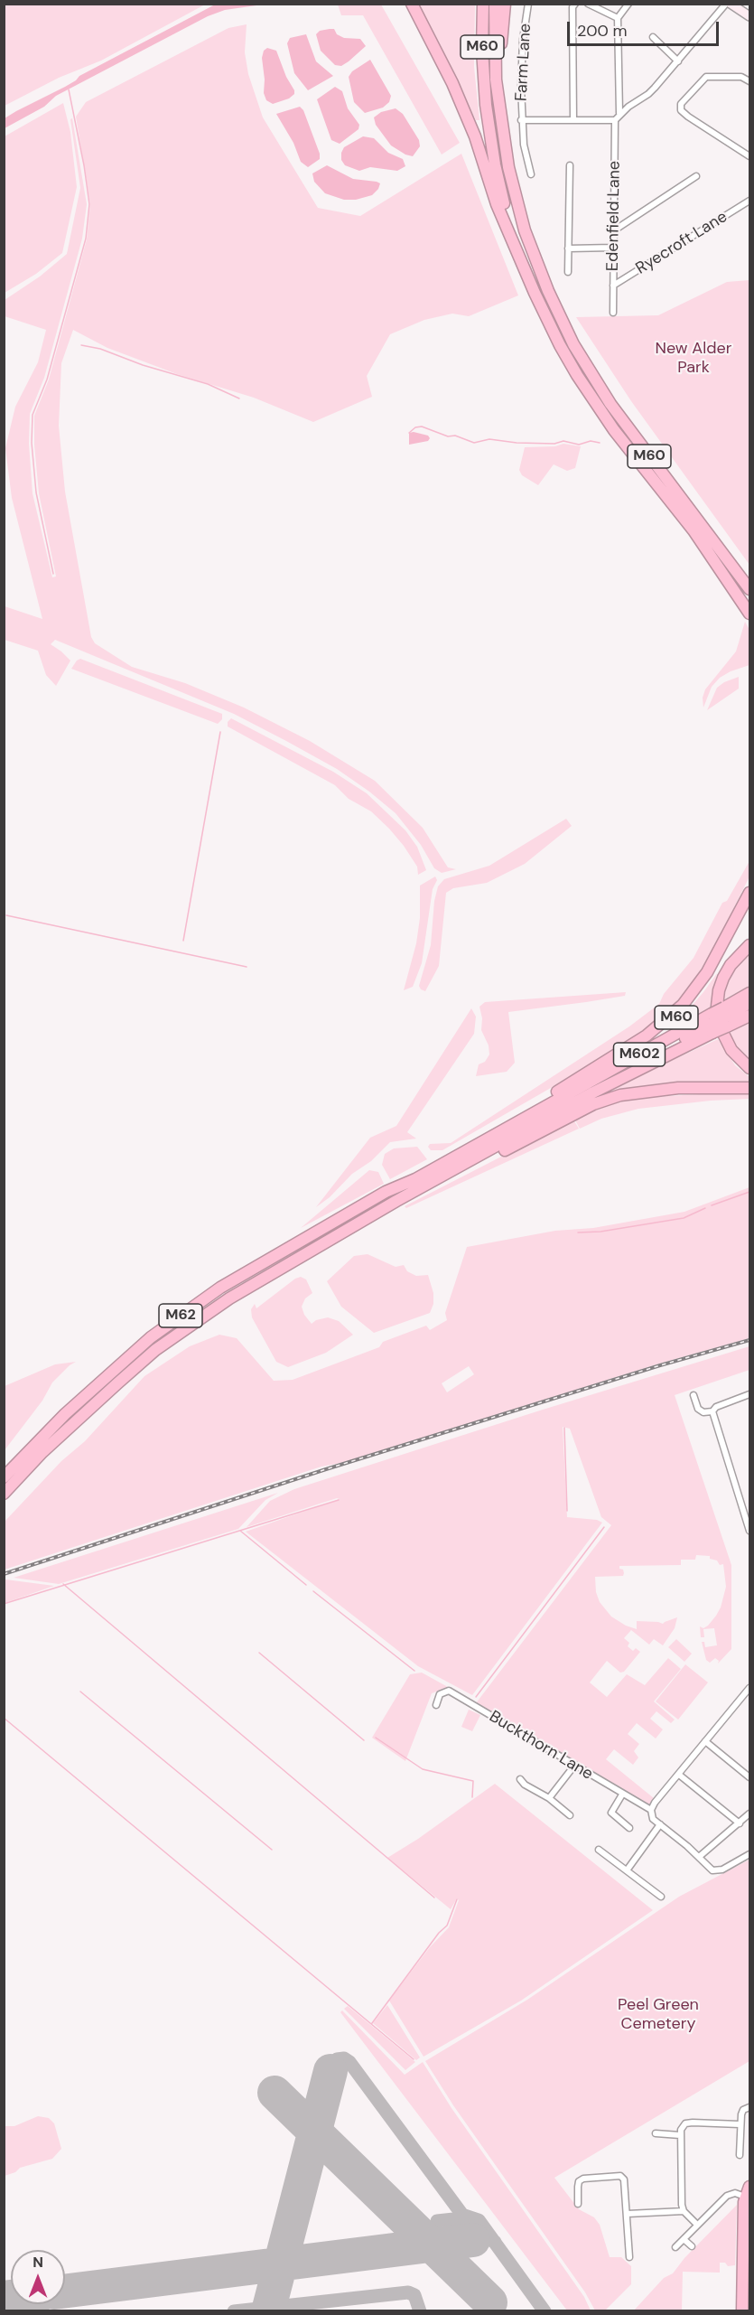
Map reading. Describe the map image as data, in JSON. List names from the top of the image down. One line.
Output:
{"streets":{"highway":["M60","M602","M62"],"street":["Farm Lane","Edenfield Lane","Ryecroft Lane","Buckthorn Lane"]},"crossings":[["M60","M602"],["M60","M62"],["Farm Lane","Edenfield Lane"],["Edenfield Lane","Ryecroft Lane"],["M602","M62"]],"parks":["New Alder Park","Peel Green Cemetery"],"scale_bar":"200 m","north":"top"}
